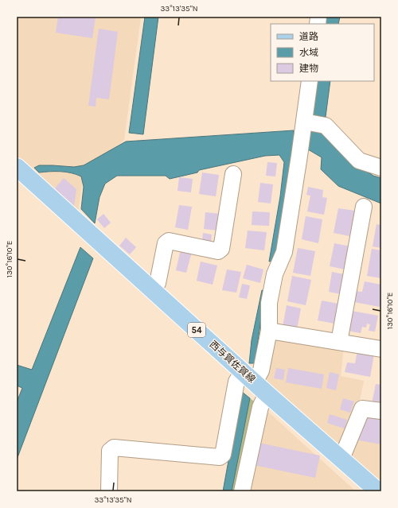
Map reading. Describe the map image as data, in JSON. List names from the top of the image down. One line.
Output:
{"streets":{"main road":["54","西与賀佐賀線"]},"legend":["道路","水域","建物"],"coordinates":["33°13'35\"N","130°16'10\"E"]}
